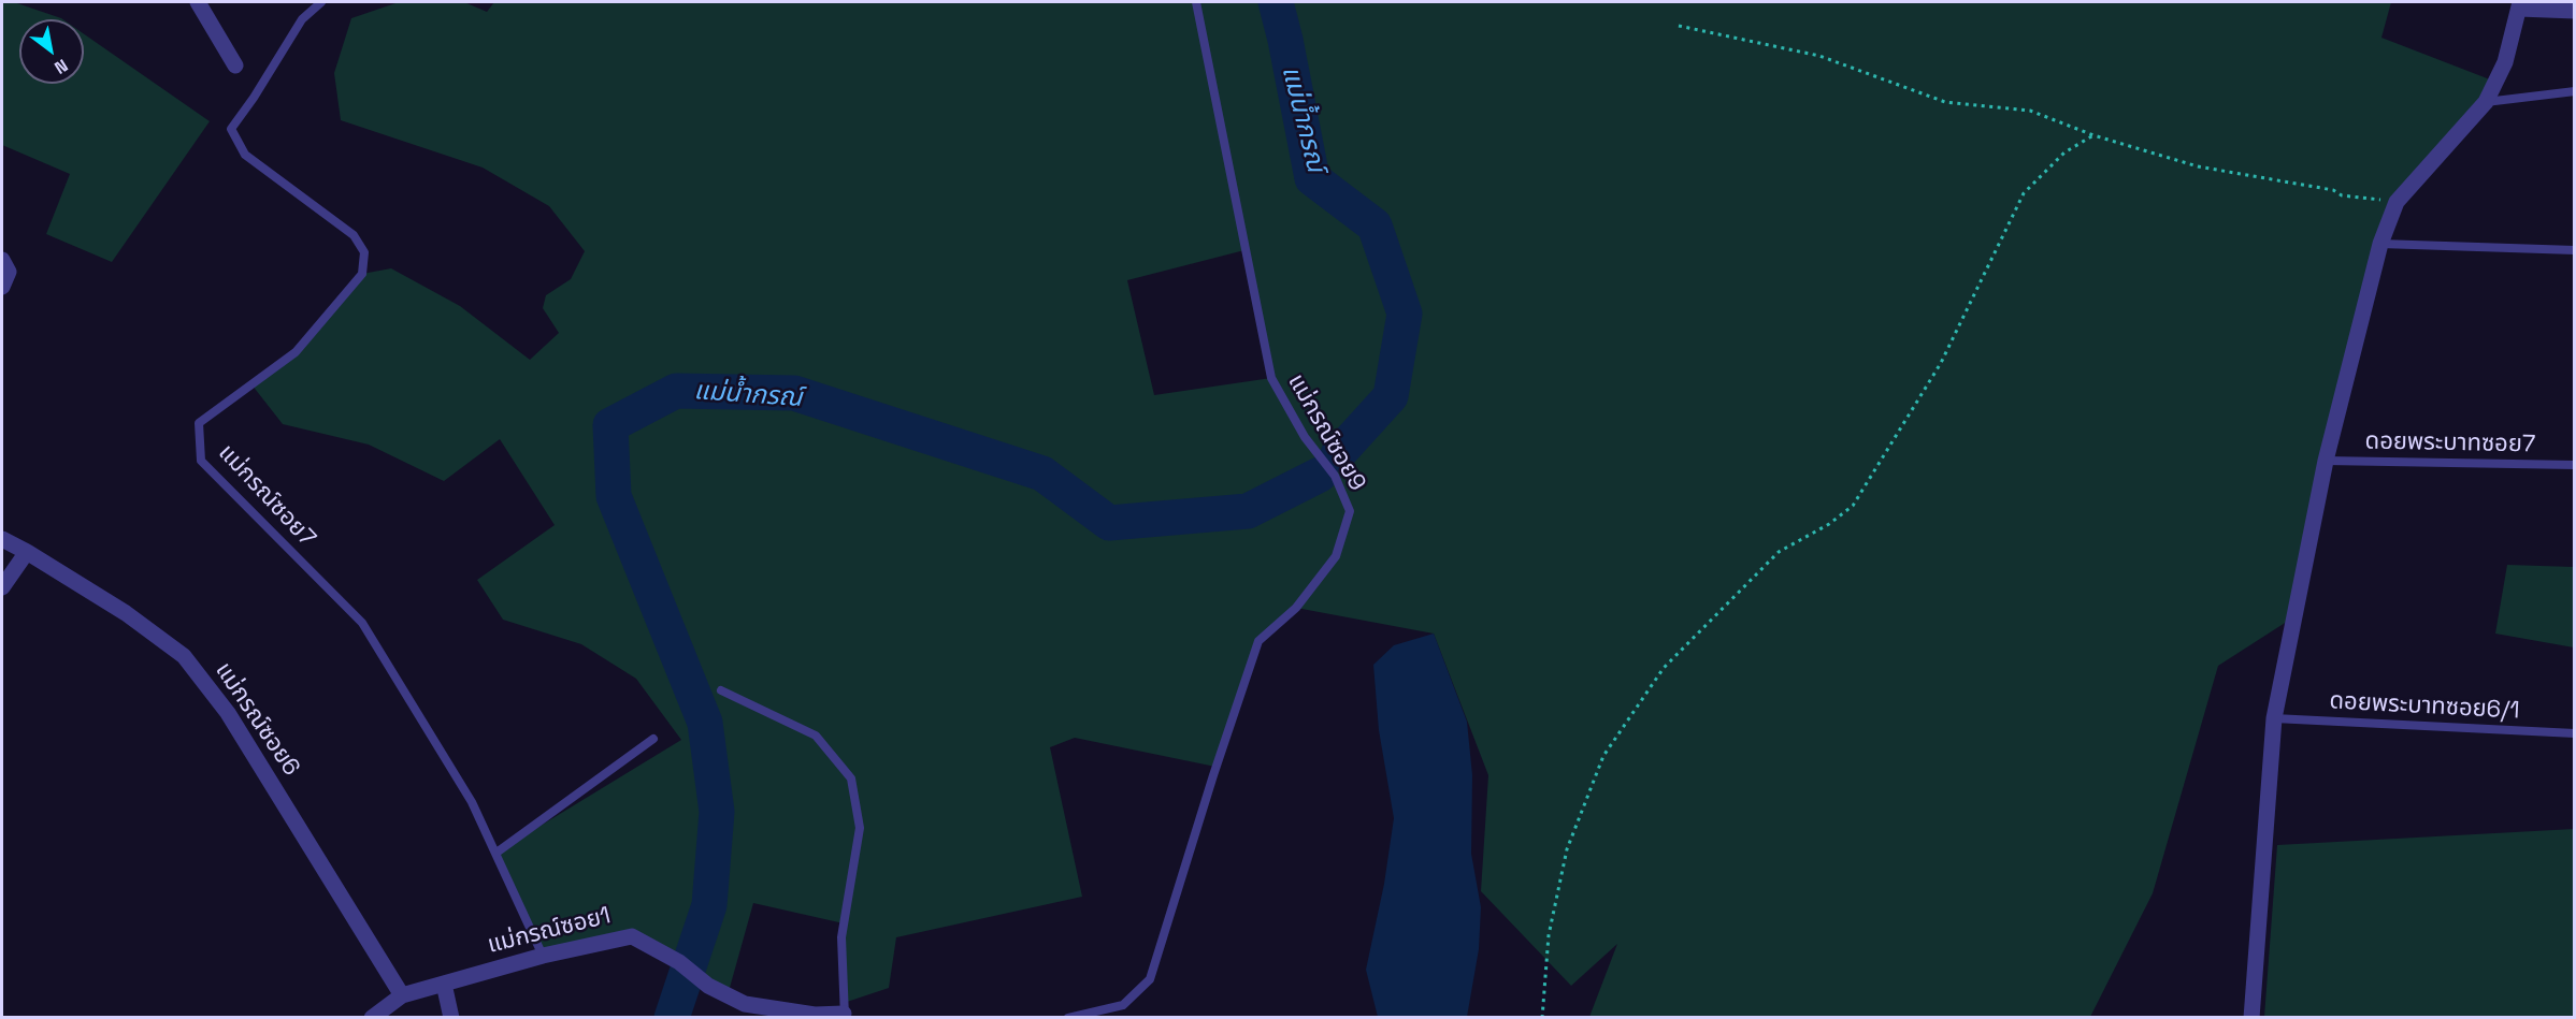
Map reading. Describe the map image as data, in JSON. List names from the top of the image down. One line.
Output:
{"streets":{"street":["แม่กรณ์ซอย6","แม่กรณ์ซอย1"],"lane":["แม่กรณ์ซอย9","ดอยพระบาทซอย7","แม่กรณ์ซอย7","ดอยพระบาทซอย6/1"]},"crossings":[["แม่กรณ์ซอย7","แม่กรณ์ซอย1"],["แม่กรณ์ซอย6","แม่กรณ์ซอย1"]],"water":["แม่น้ำกรณ์"],"north":"bottom right"}
